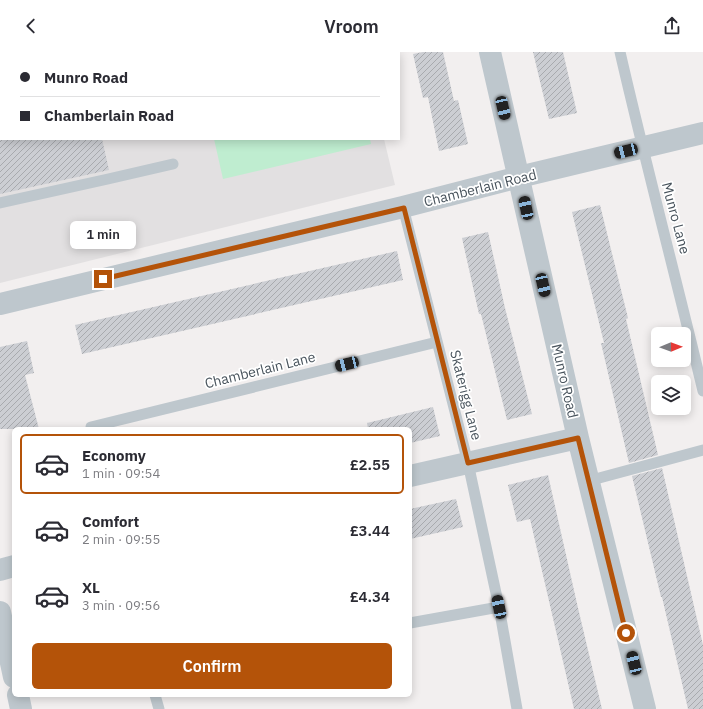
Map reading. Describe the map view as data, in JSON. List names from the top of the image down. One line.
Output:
{"streets":{"street":["Chamberlain Road","Munro Road"],"lane":["Munro Lane","Chamberlain Lane","Skaterigg Lane"]},"crossings":[["Chamberlain Road","Munro Lane"],["Chamberlain Road","Munro Road"],["Chamberlain Road","Skaterigg Lane"],["Chamberlain Lane","Skaterigg Lane"]],"north":"right","page":{"header":"Vroom","banner":["Munro Road","Chamberlain Road"],"bubble":"1 min","list":[{"name":"Economy","note":"1 min · 09:54","value":"£2.55"},{"name":"Comfort","note":"2 min · 09:55","value":"£3.44"},{"name":"XL","note":"3 min · 09:56","value":"£4.34"}],"buttons":"Confirm"}}
